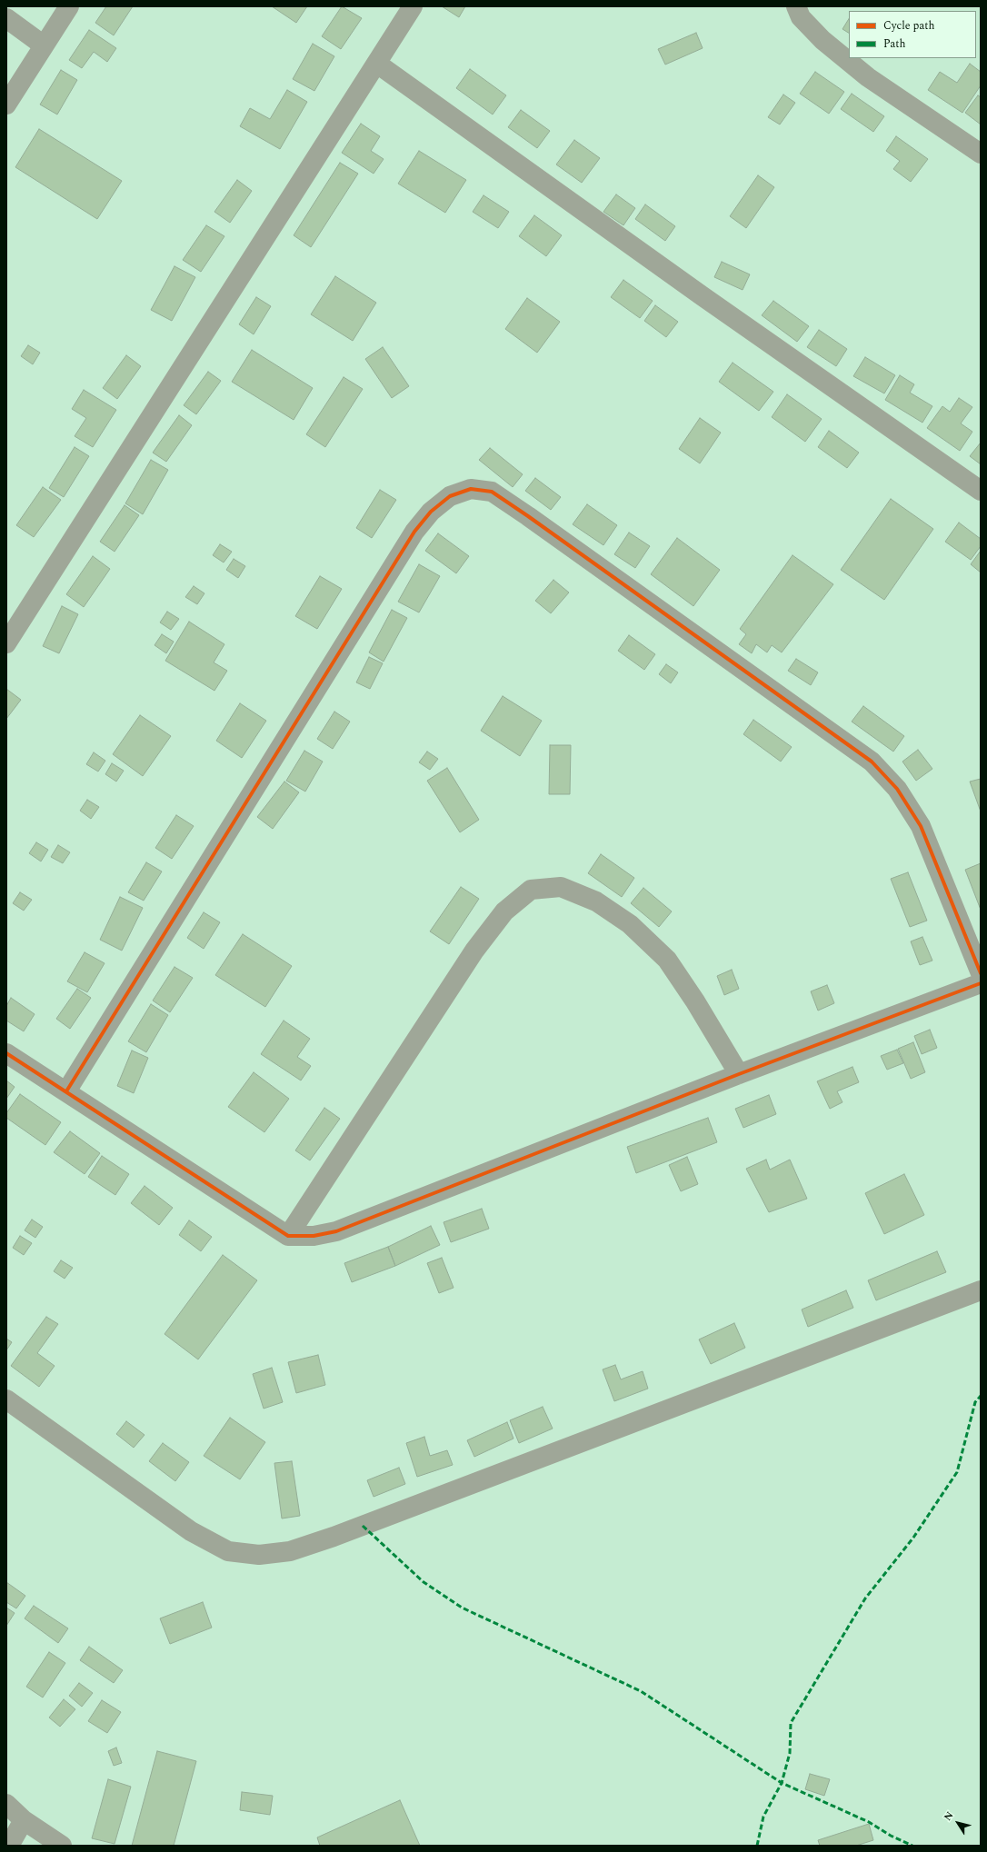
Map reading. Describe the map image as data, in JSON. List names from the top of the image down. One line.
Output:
{"legend":["Cycle path","Path"],"north":"top left"}
